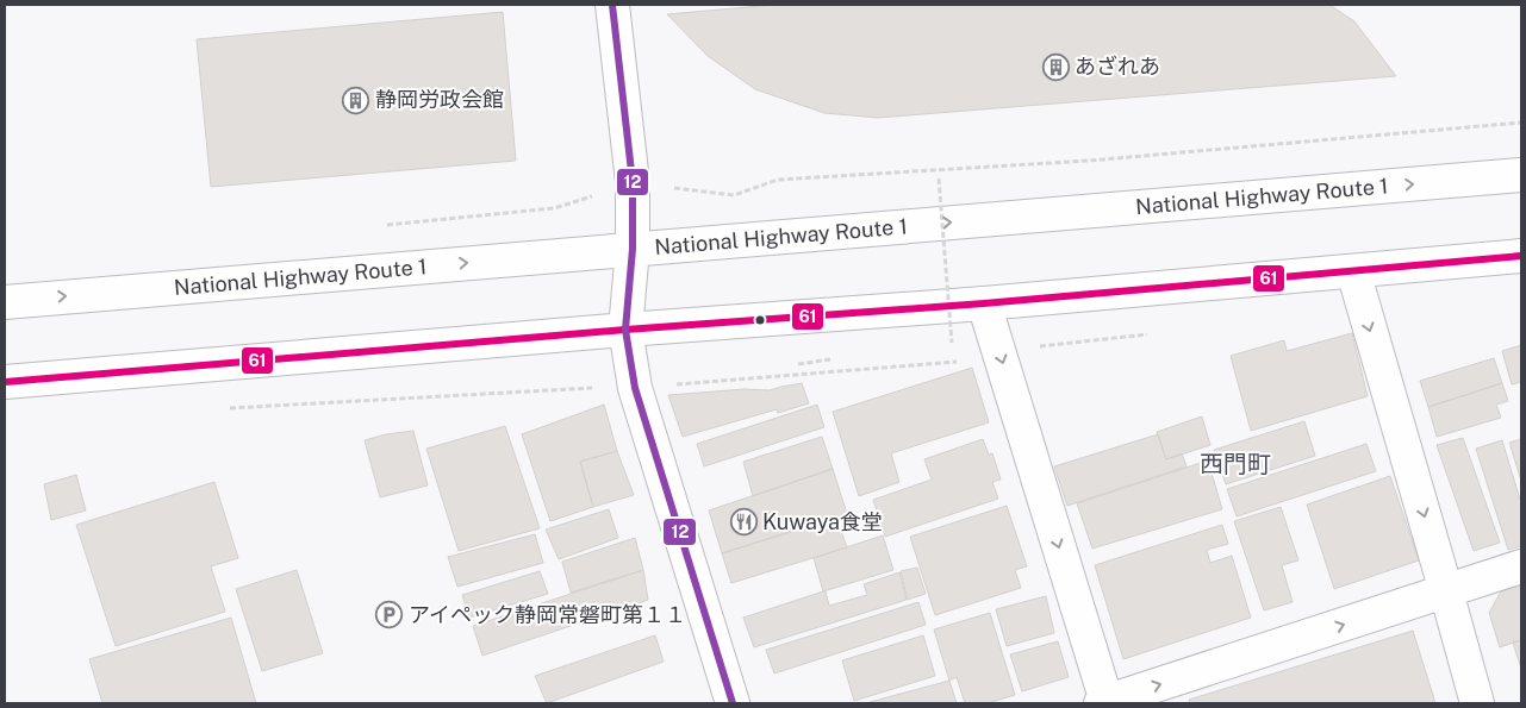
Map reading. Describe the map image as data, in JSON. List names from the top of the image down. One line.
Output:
{"streets":{"main road":["National Highway Route 1"]},"districts":["西門町"],"places":{"building":["あざれあ","静岡労政会館"],"restaurant":["Kuwaya食堂"],"parking":["アイペック静岡常磐町第１１"]},"lines":["transit line 12","transit line 61"]}
